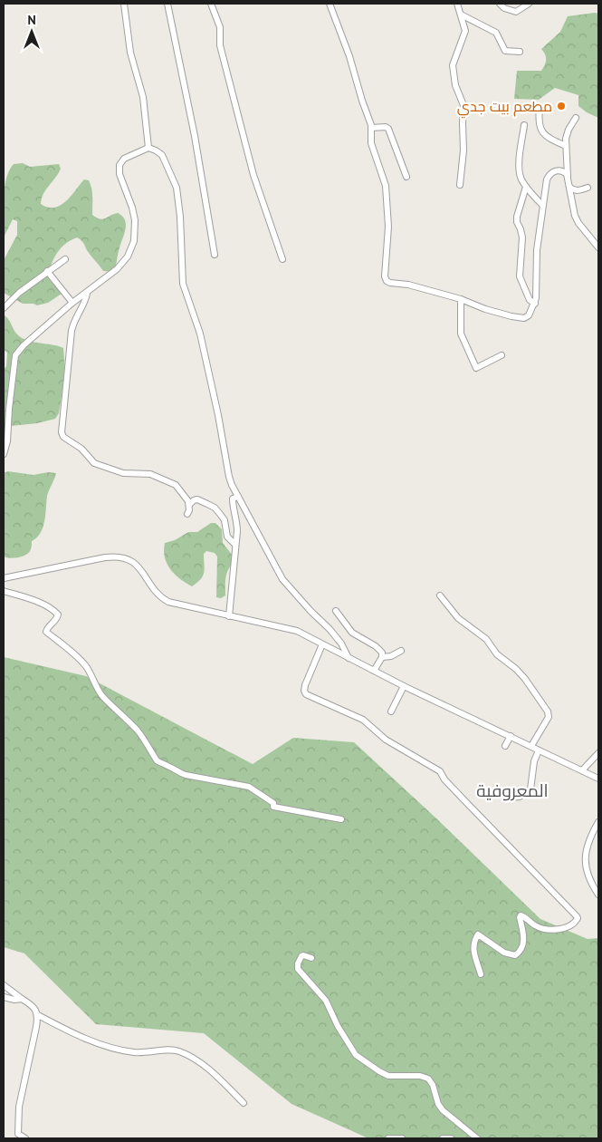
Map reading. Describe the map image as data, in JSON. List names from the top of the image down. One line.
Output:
{"districts":["المعروفية"],"places":["مطعم بيت جدي"],"north":"top"}
